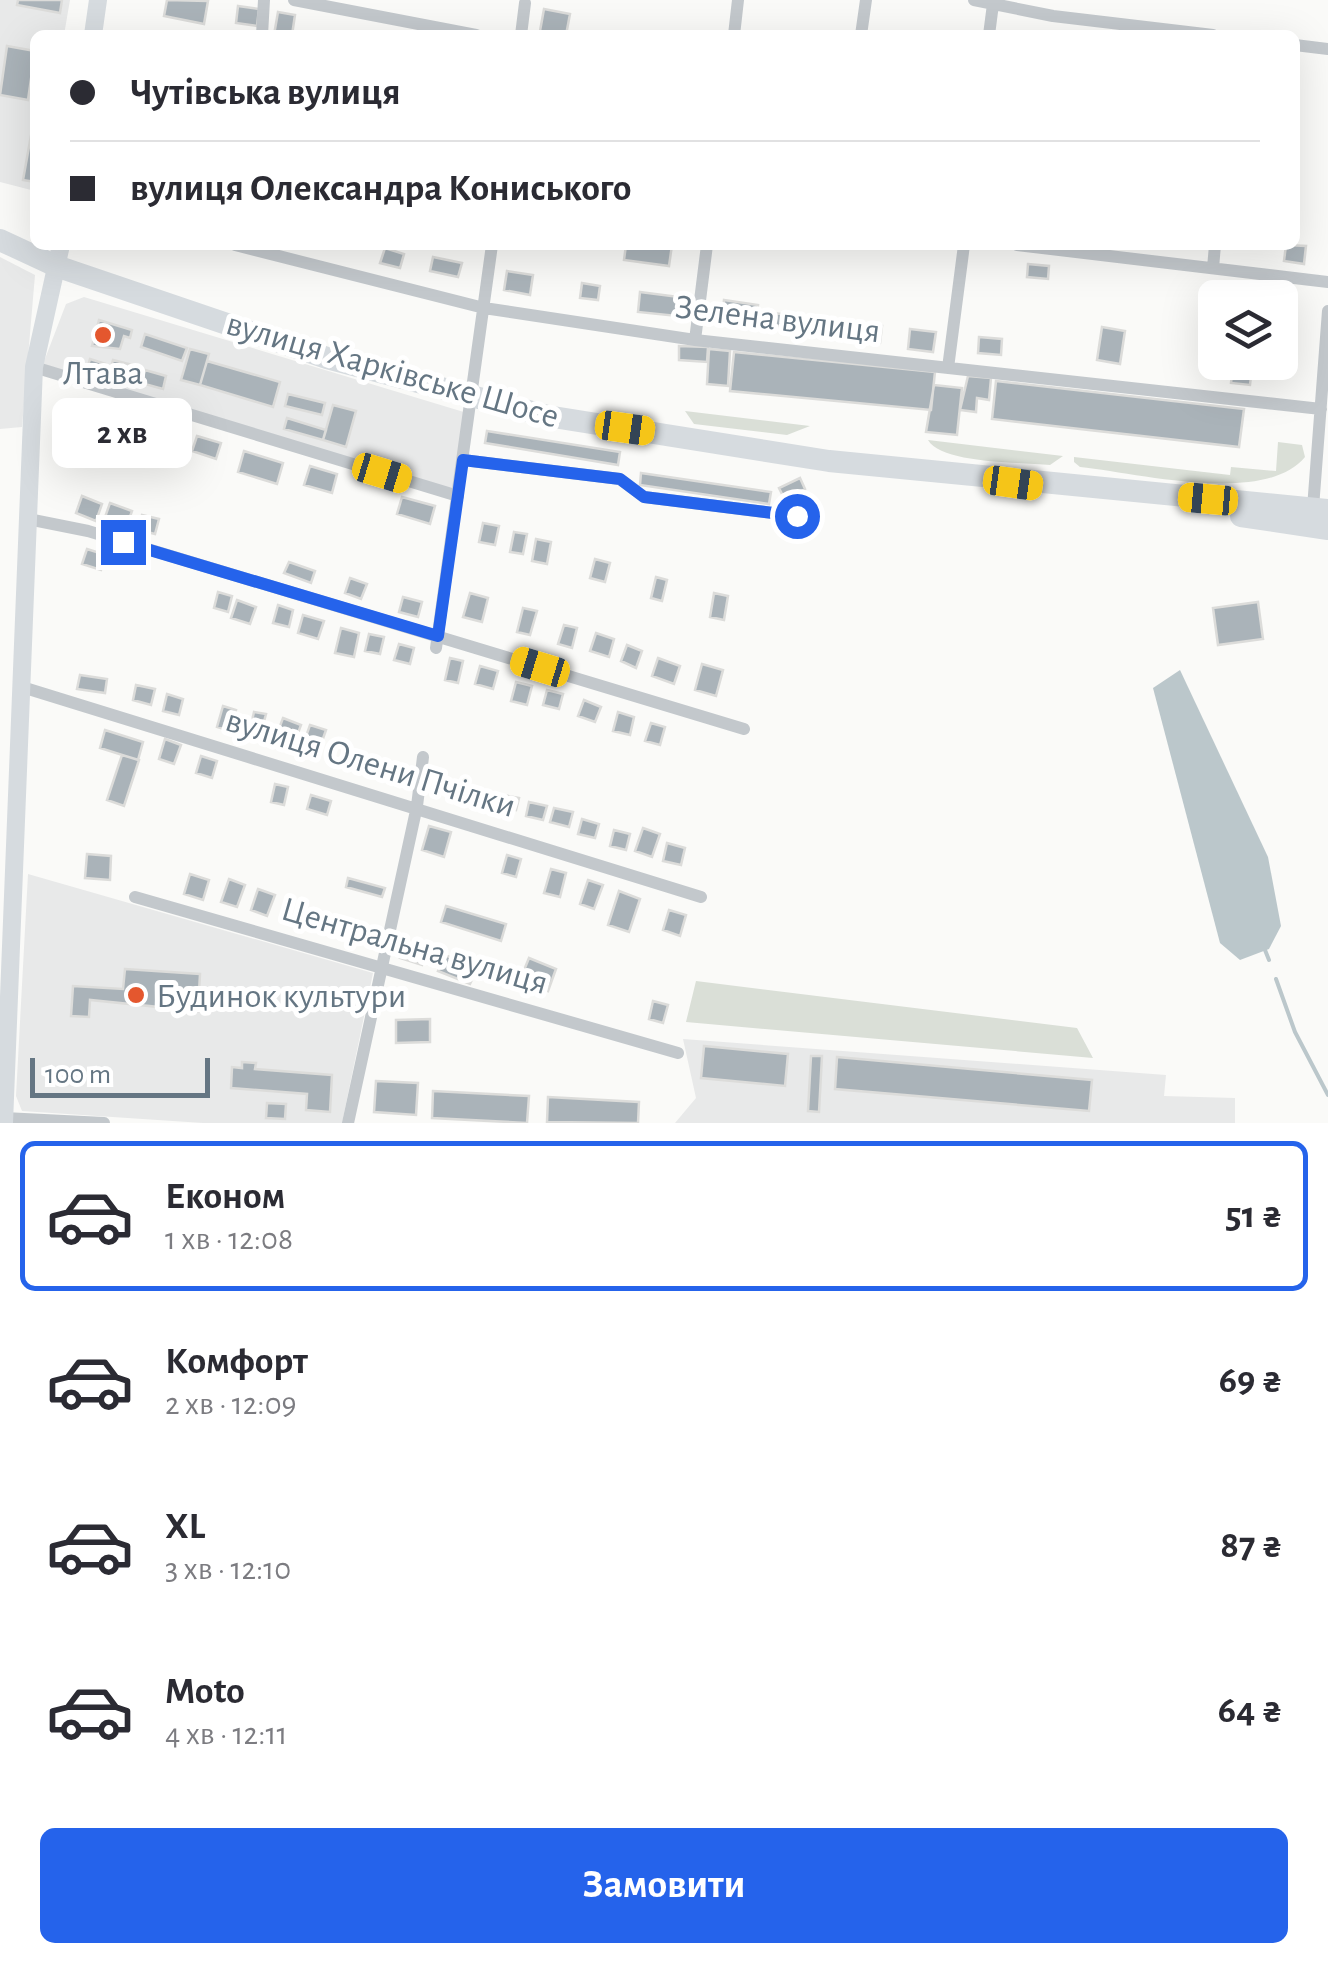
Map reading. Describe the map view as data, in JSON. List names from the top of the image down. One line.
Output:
{"streets":{"highway":["вулиця Харківське Шосе"],"street":["Зелена вулиця","вулиця Олени Пчілки","Центральна вулиця"]},"places":["Лтава","Будинок культури"],"scale_bar":"100 m","page":{"banner":["Чутівська вулиця","вулиця Олександра Кониського"],"bubble":"2 хв","scale":"100 m","list":[{"name":"Економ","note":"1 хв · 12:08","value":"51 ₴"},{"name":"Комфорт","note":"2 хв · 12:09","value":"69 ₴"},{"name":"XL","note":"3 хв · 12:10","value":"87 ₴"},{"name":"Moto","note":"4 хв · 12:11","value":"64 ₴"}],"buttons":"Замовити"}}
